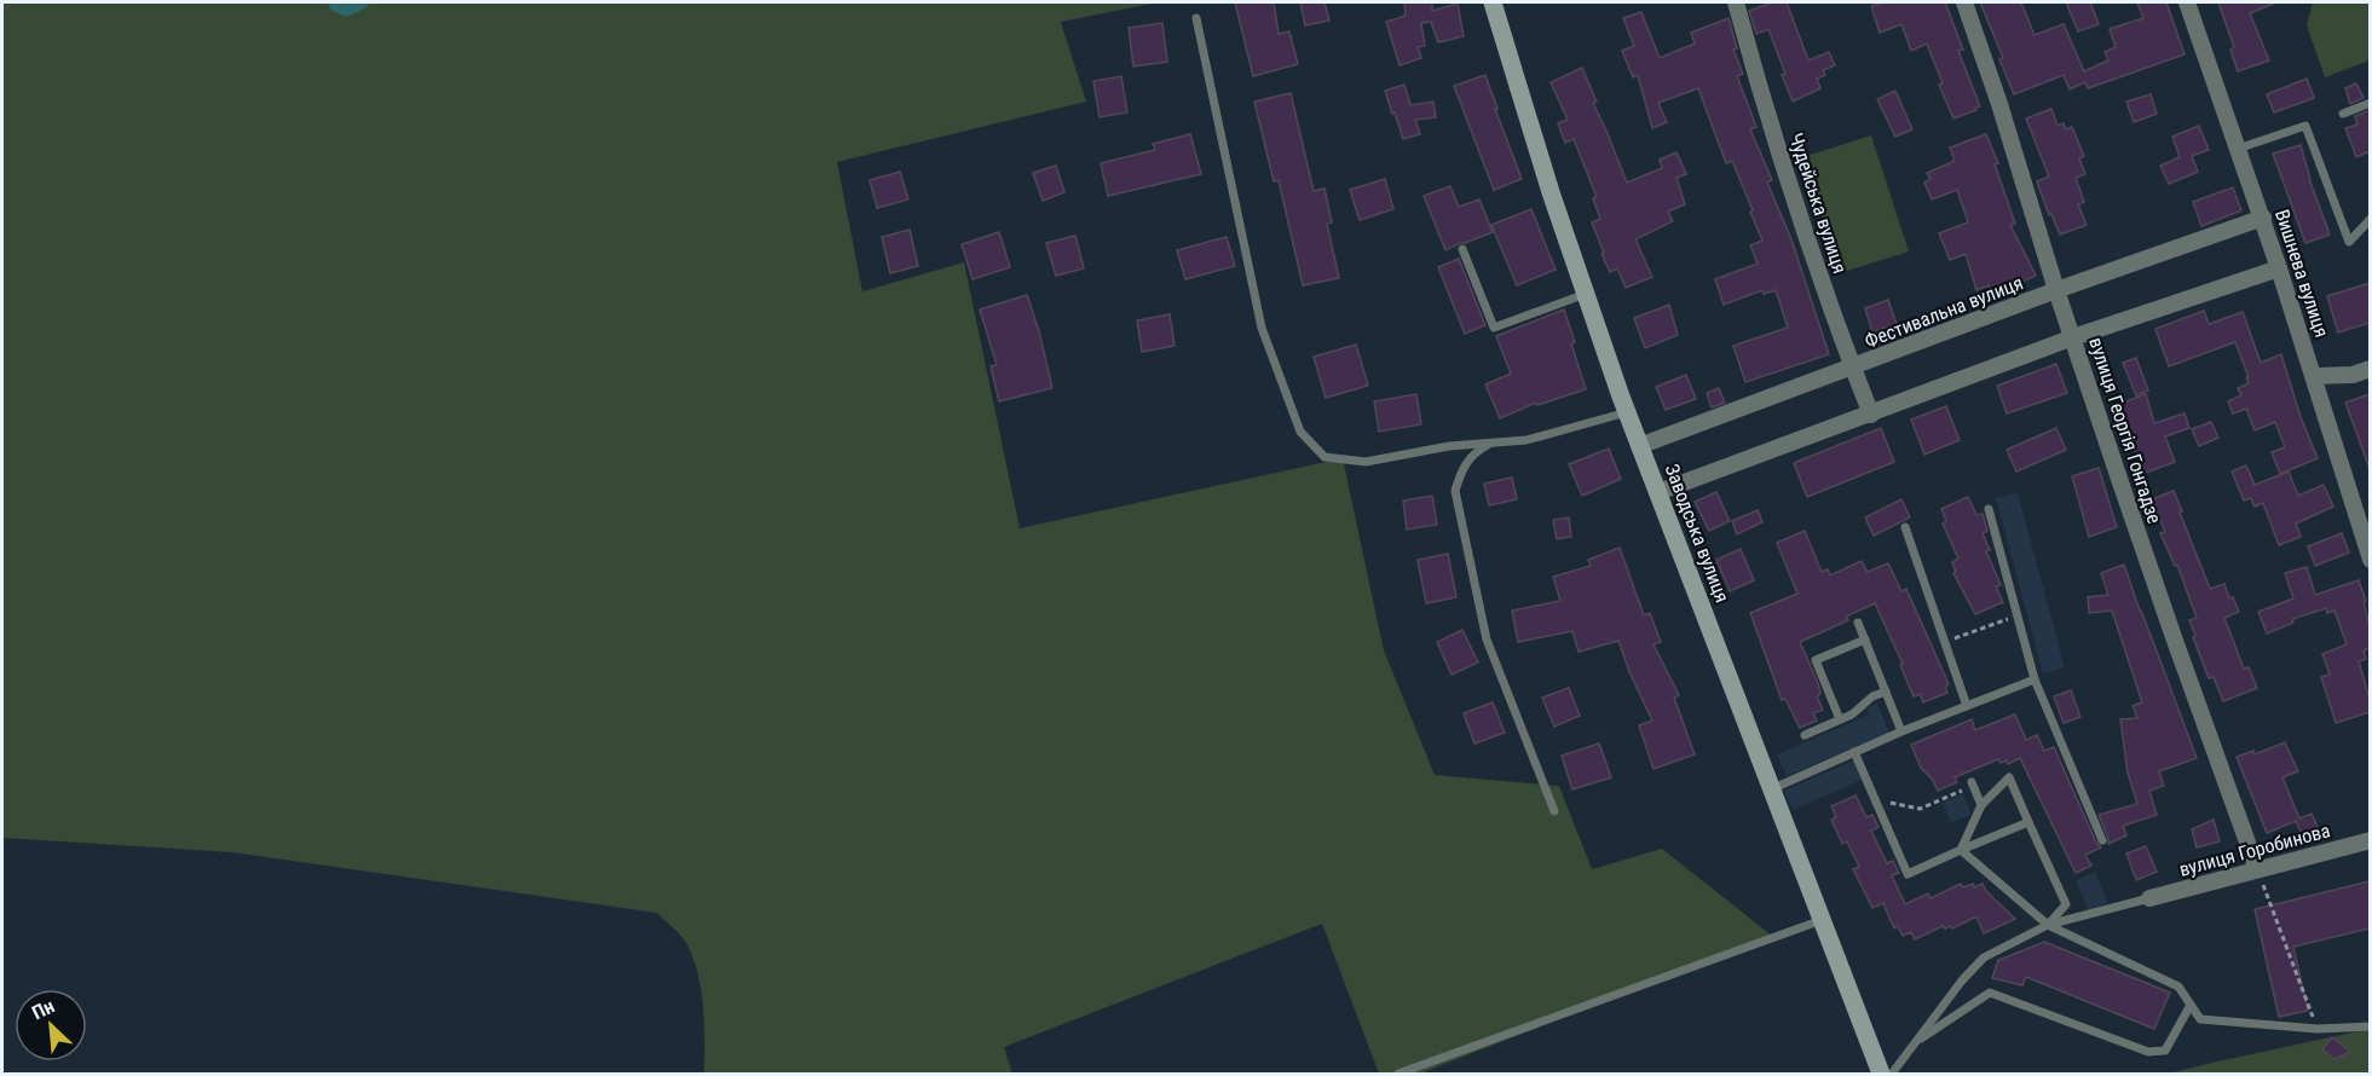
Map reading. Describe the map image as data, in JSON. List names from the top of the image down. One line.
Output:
{"streets":{"main road":["Заводська вулиця"],"street":["Чудейська вулиця","Вишнева вулиця","Фестивальна вулиця","вулиця Георгія Гонгадзе","вулиця Горобинова"]},"crossings":[["Чудейська вулиця","Фестивальна вулиця"],["Вишнева вулиця","Фестивальна вулиця"],["Фестивальна вулиця","вулиця Георгія Гонгадзе"],["Фестивальна вулиця","Заводська вулиця"],["вулиця Георгія Гонгадзе","вулиця Горобинова"]],"north":"top left"}
